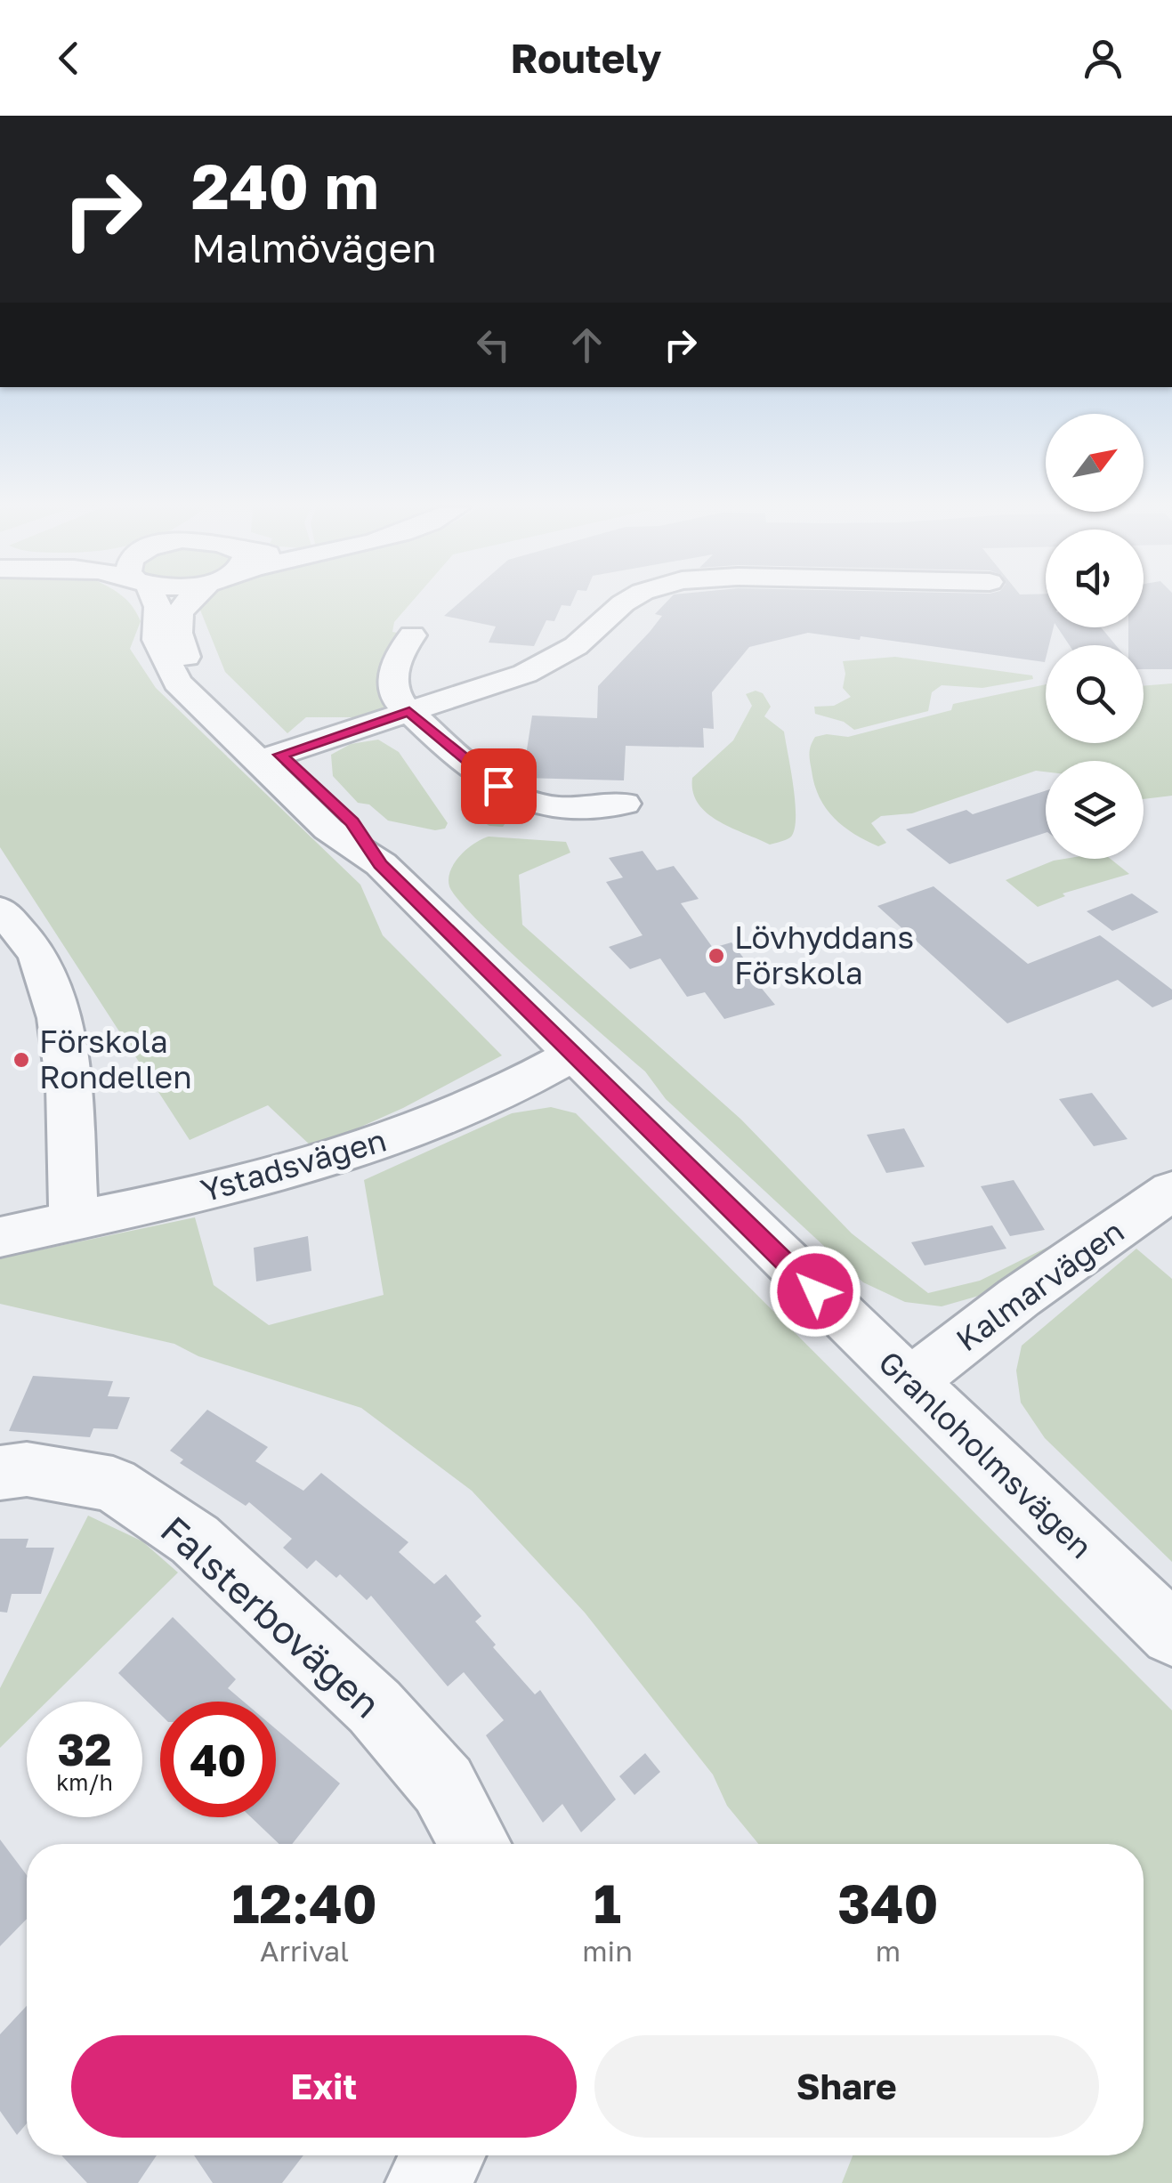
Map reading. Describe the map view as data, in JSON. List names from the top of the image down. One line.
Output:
{"streets":{"street":["Ystadsvägen","Kalmarvägen","Granloholmsvägen","Falsterbovägen"]},"crossings":[["Ystadsvägen","Granloholmsvägen"],["Kalmarvägen","Granloholmsvägen"]],"places":["Lövhyddans Förskola","Förskola Rondellen"],"north":"top right","page":{"header":"Routely","turn":["240 m","Malmövägen"],"speed":"32 km/h","limit":"40","eta":["12:40","Arrival","1","min","340","m"],"buttons":["Exit","Share"]}}
